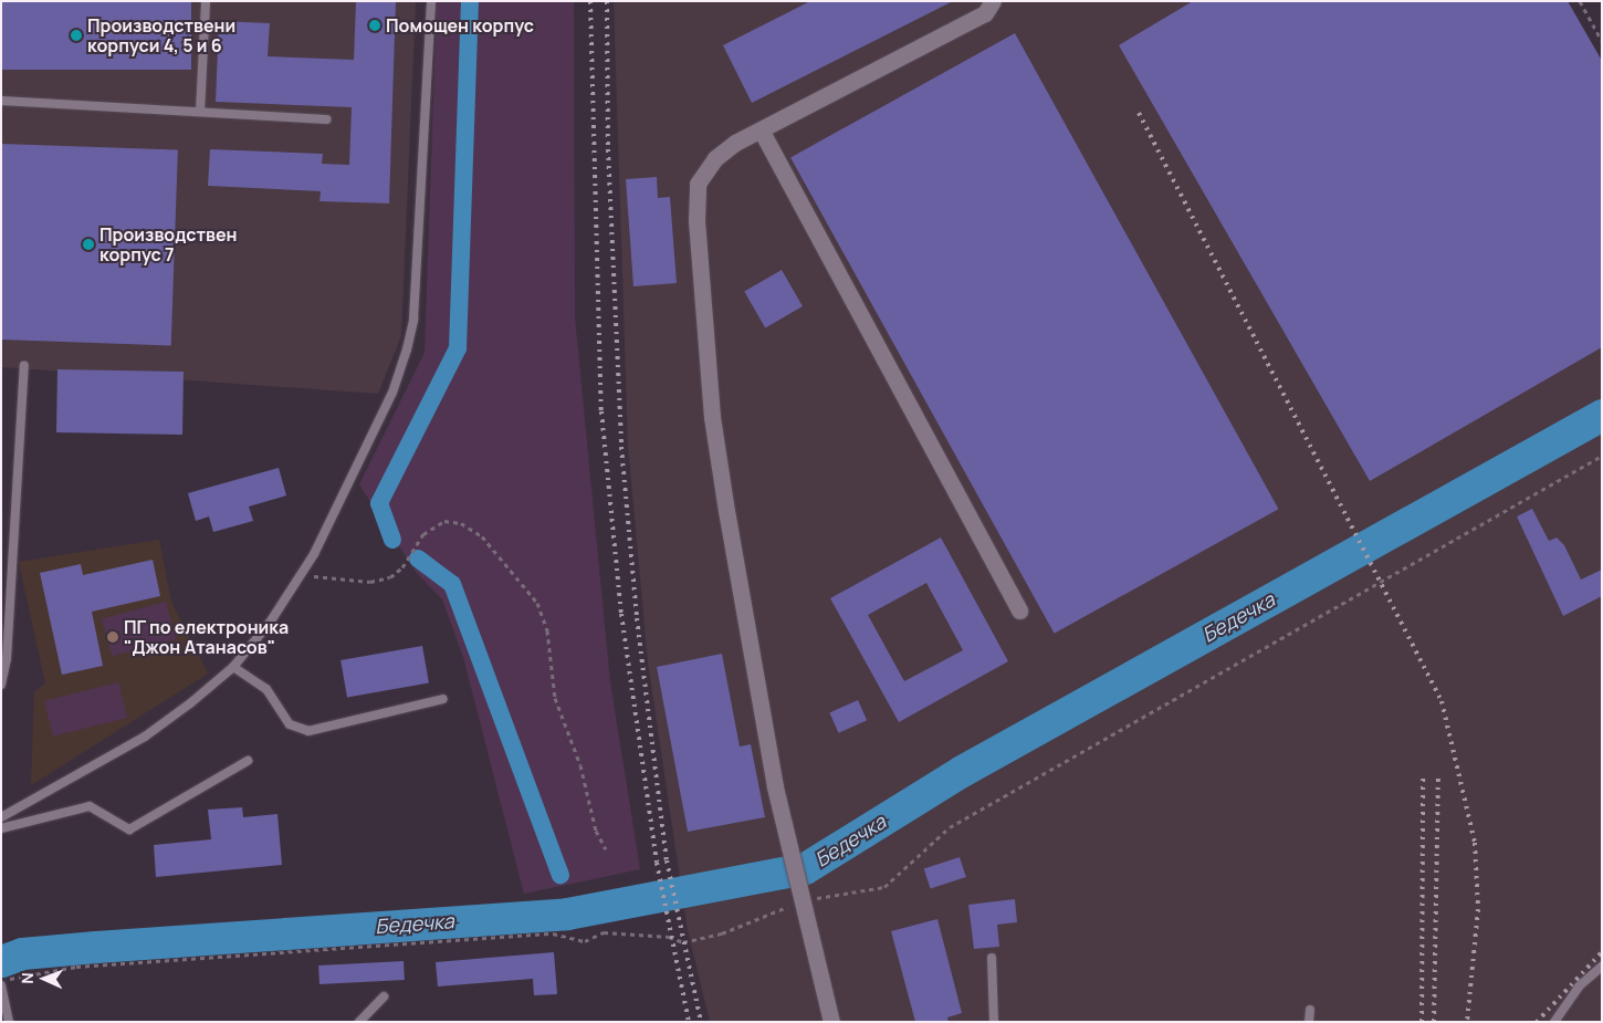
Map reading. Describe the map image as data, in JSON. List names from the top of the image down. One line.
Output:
{"water":["Бедечка"],"places":["Помощен корпус","Производствени корпуси 4, 5 и 6","Производствeн корпус 7","ПГ по електроника \"Джон Атанасов\""],"north":"left"}
